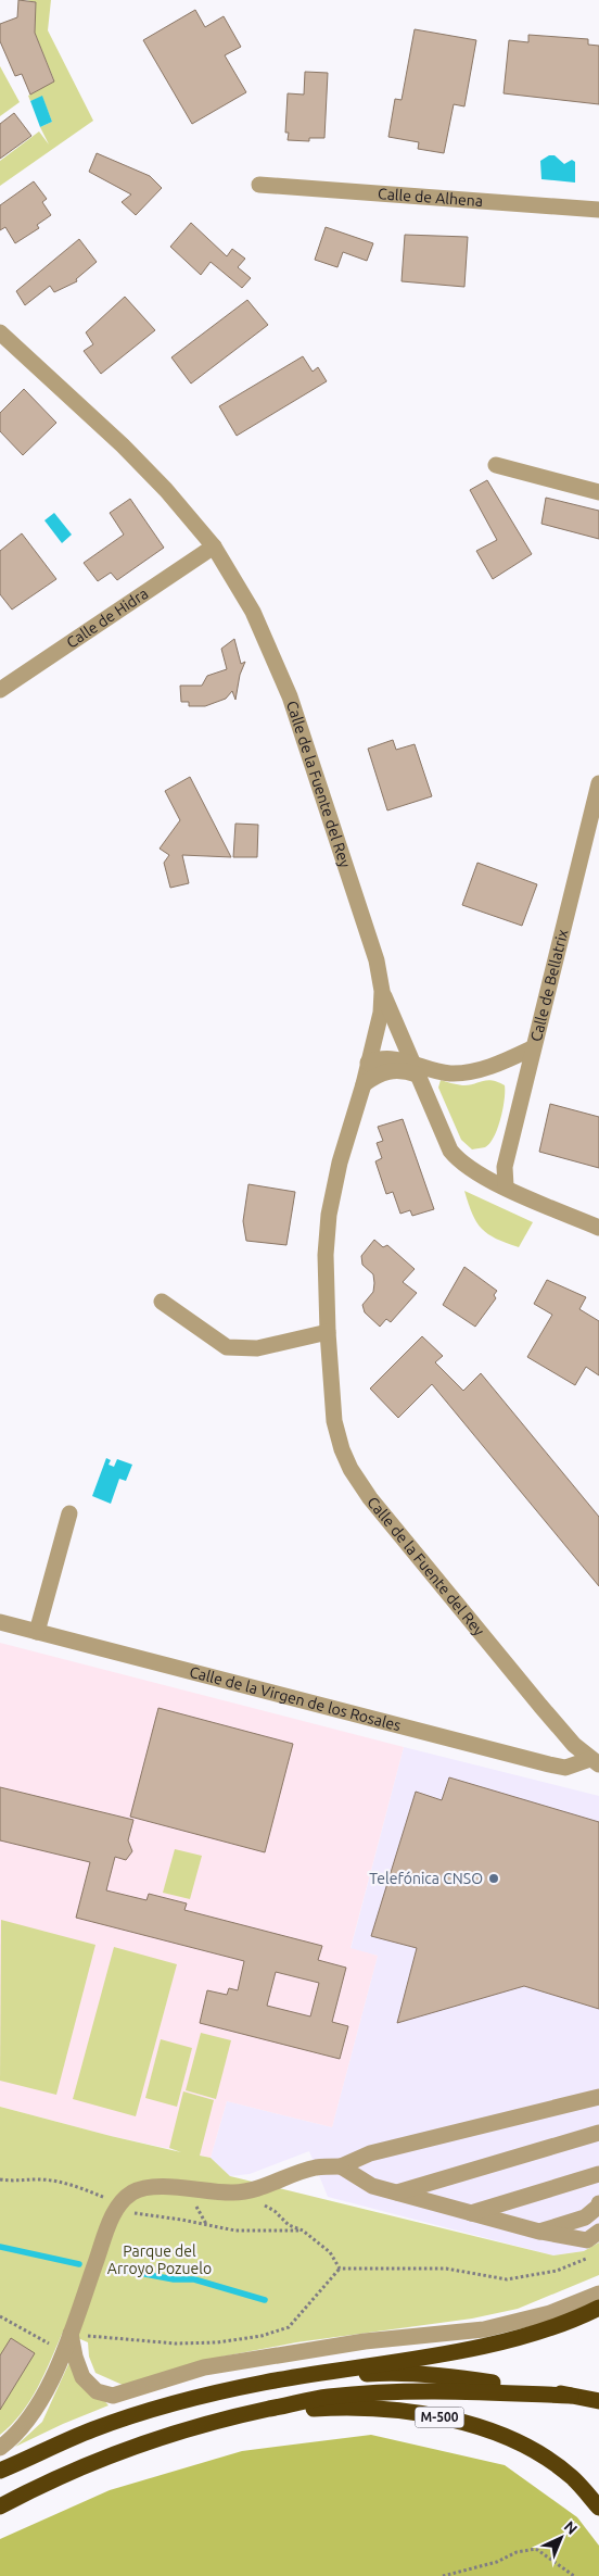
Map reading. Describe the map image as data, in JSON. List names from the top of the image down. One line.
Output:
{"streets":{"highway":["M-500"],"street":["Calle de Alhena","Calle de Hidra","Calle de la Fuente del Rey","Calle de Bellatrix","Calle de la Virgen de los Rosales"]},"crossings":[["Calle de Hidra","Calle de la Fuente del Rey"],["Calle de la Fuente del Rey","Calle de la Virgen de los Rosales"]],"parks":["Parque del Arroyo Pozuelo"],"places":["Telefónica CNSO"],"north":"top right"}
